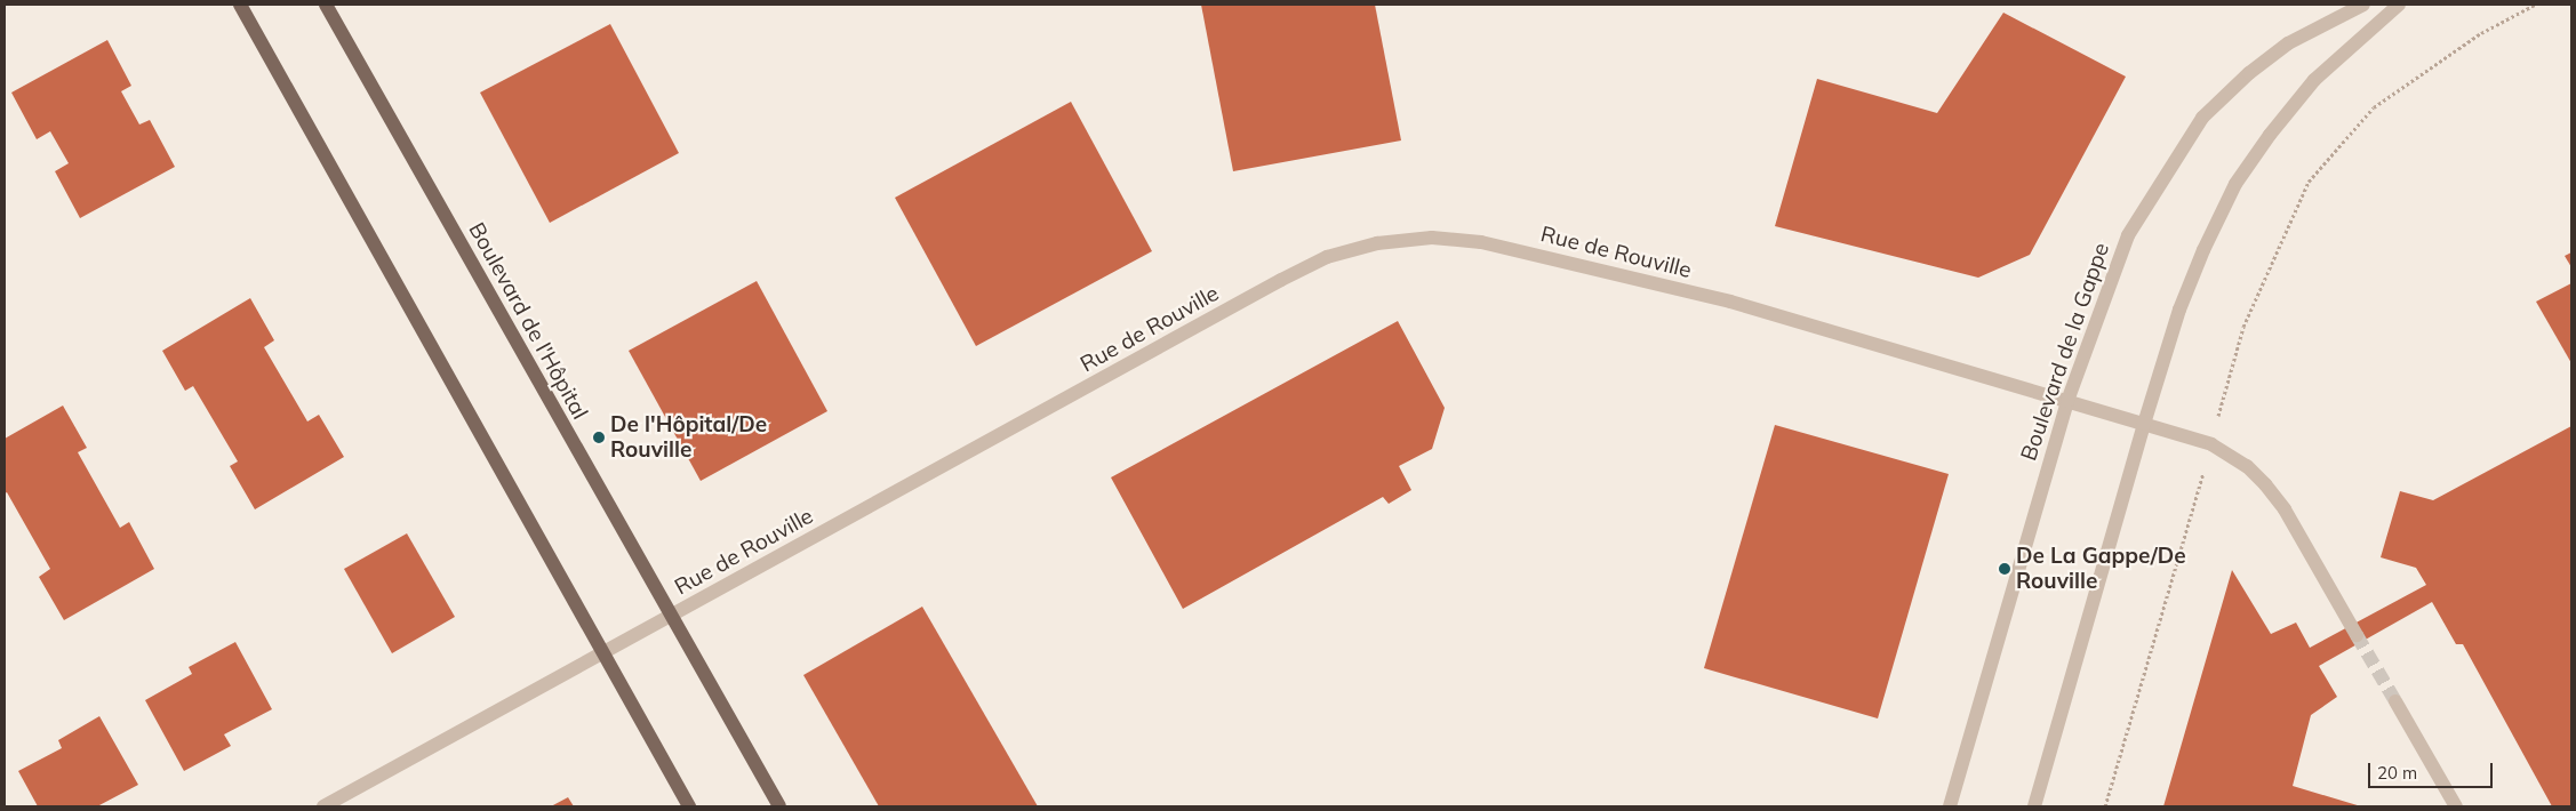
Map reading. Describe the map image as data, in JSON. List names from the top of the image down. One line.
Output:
{"streets":{"main road":["Boulevard de l'Hôpital"],"street":["Rue de Rouville","Boulevard de la Gappe"]},"crossings":[["Rue de Rouville","Boulevard de l'Hôpital"],["Rue de Rouville","Boulevard de la Gappe"]],"places":["De l'Hôpital/De Rouville","De La Gappe/De Rouville"],"scale_bar":"20 m"}
